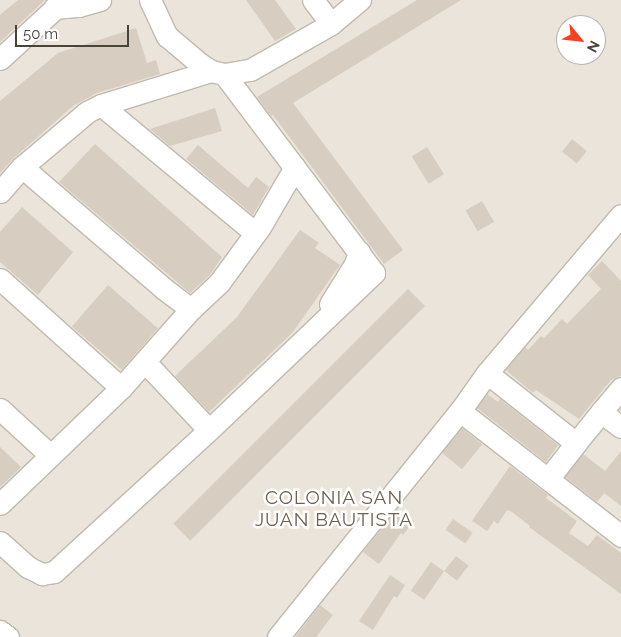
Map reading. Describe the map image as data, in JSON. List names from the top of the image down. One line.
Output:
{"districts":["COLONIA SAN JUAN BAUTISTA"],"scale_bar":"50 m","north":"bottom right"}
